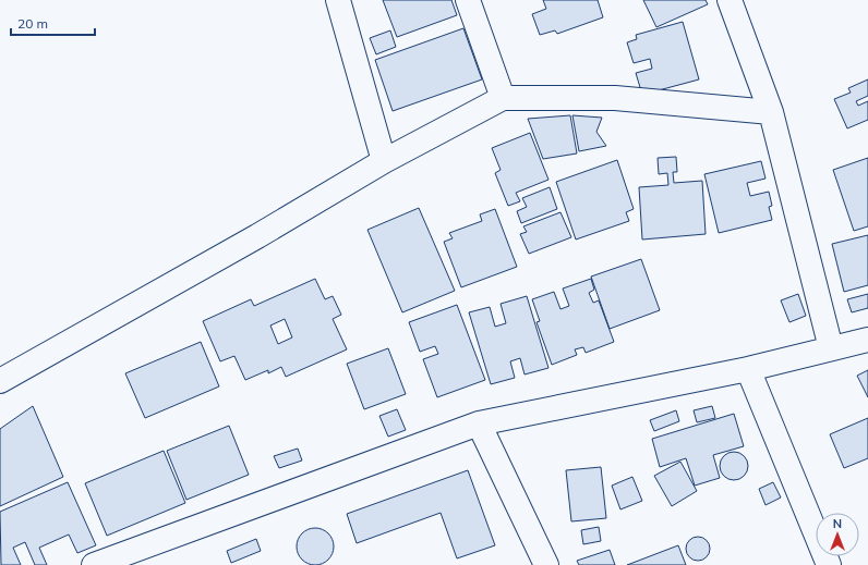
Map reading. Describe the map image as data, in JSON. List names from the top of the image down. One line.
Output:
{"scale_bar":"20 m","north":"top"}
